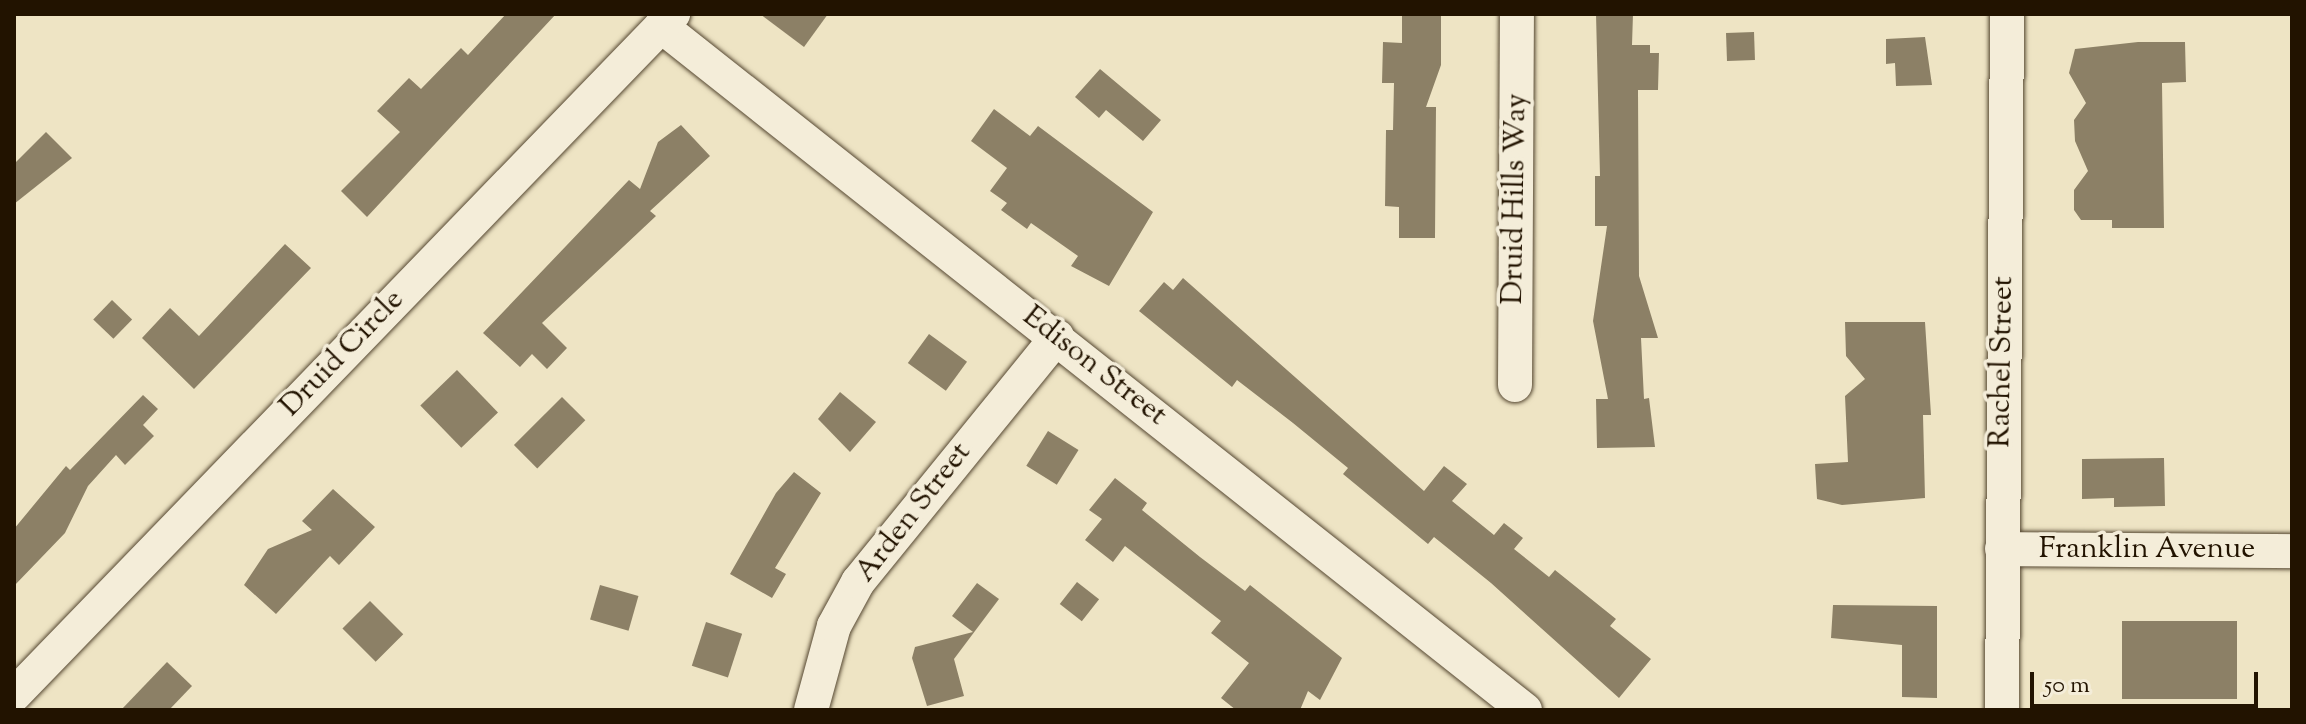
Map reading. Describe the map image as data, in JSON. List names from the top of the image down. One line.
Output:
{"streets":{"street":["Druid Hills Way","Druid Circle","Rachel Street","Edison Street","Arden Street","Franklin Avenue"]},"crossings":[["Druid Circle","Edison Street"],["Rachel Street","Franklin Avenue"],["Edison Street","Arden Street"]],"scale_bar":"50 m"}
